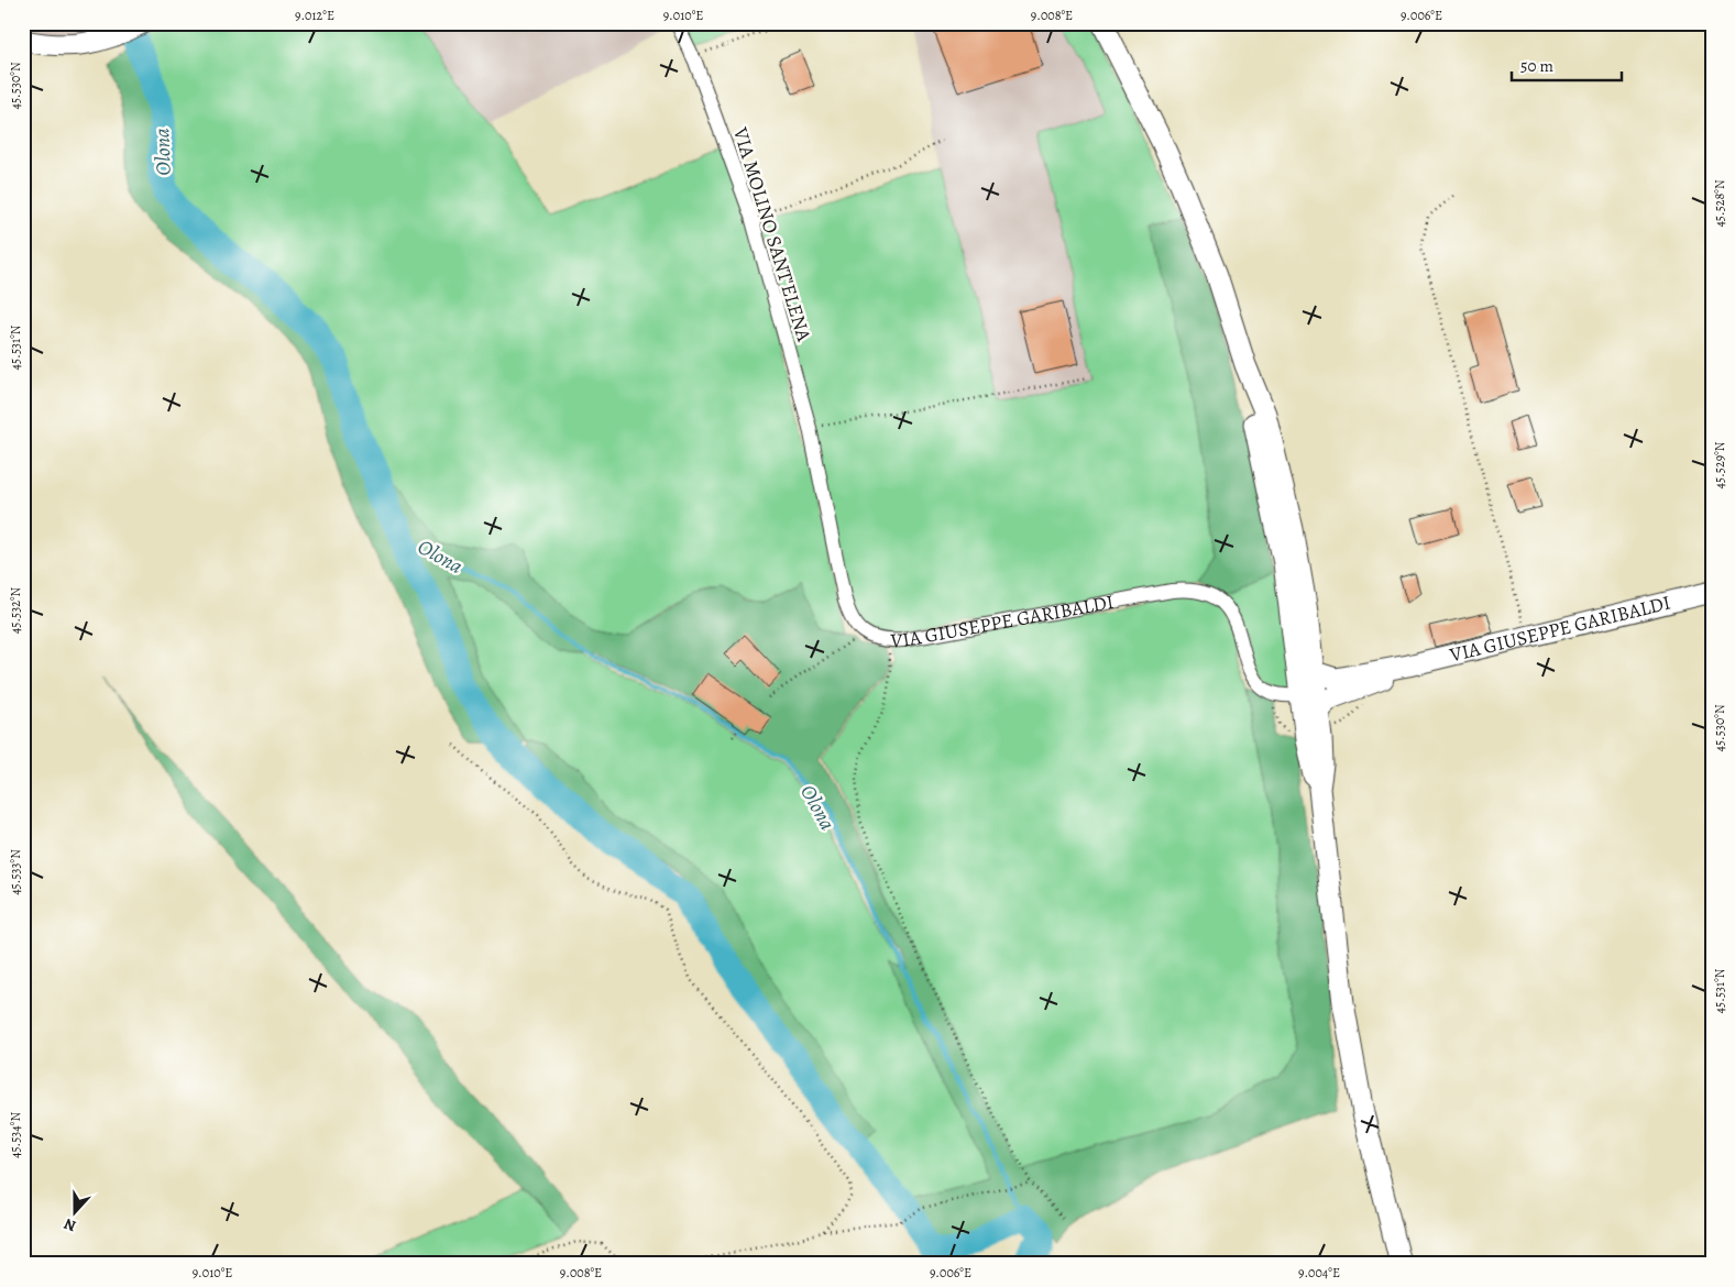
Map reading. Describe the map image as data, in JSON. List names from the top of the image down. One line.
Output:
{"streets":{"street":["VIA MOLINO SANT'ELENA","VIA GIUSEPPE GARIBALDI"]},"crossings":[["VIA MOLINO SANT'ELENA","VIA GIUSEPPE GARIBALDI"]],"water":["Olona"],"scale_bar":"50 m","north":"bottom","coordinates":["9.012°E","9.010°E","9.008°E","9.006°E","45.530°N","45.528°N","45.531°N","45.529°N","45.532°N","45.533°N","45.534°N","9.004°E"]}
